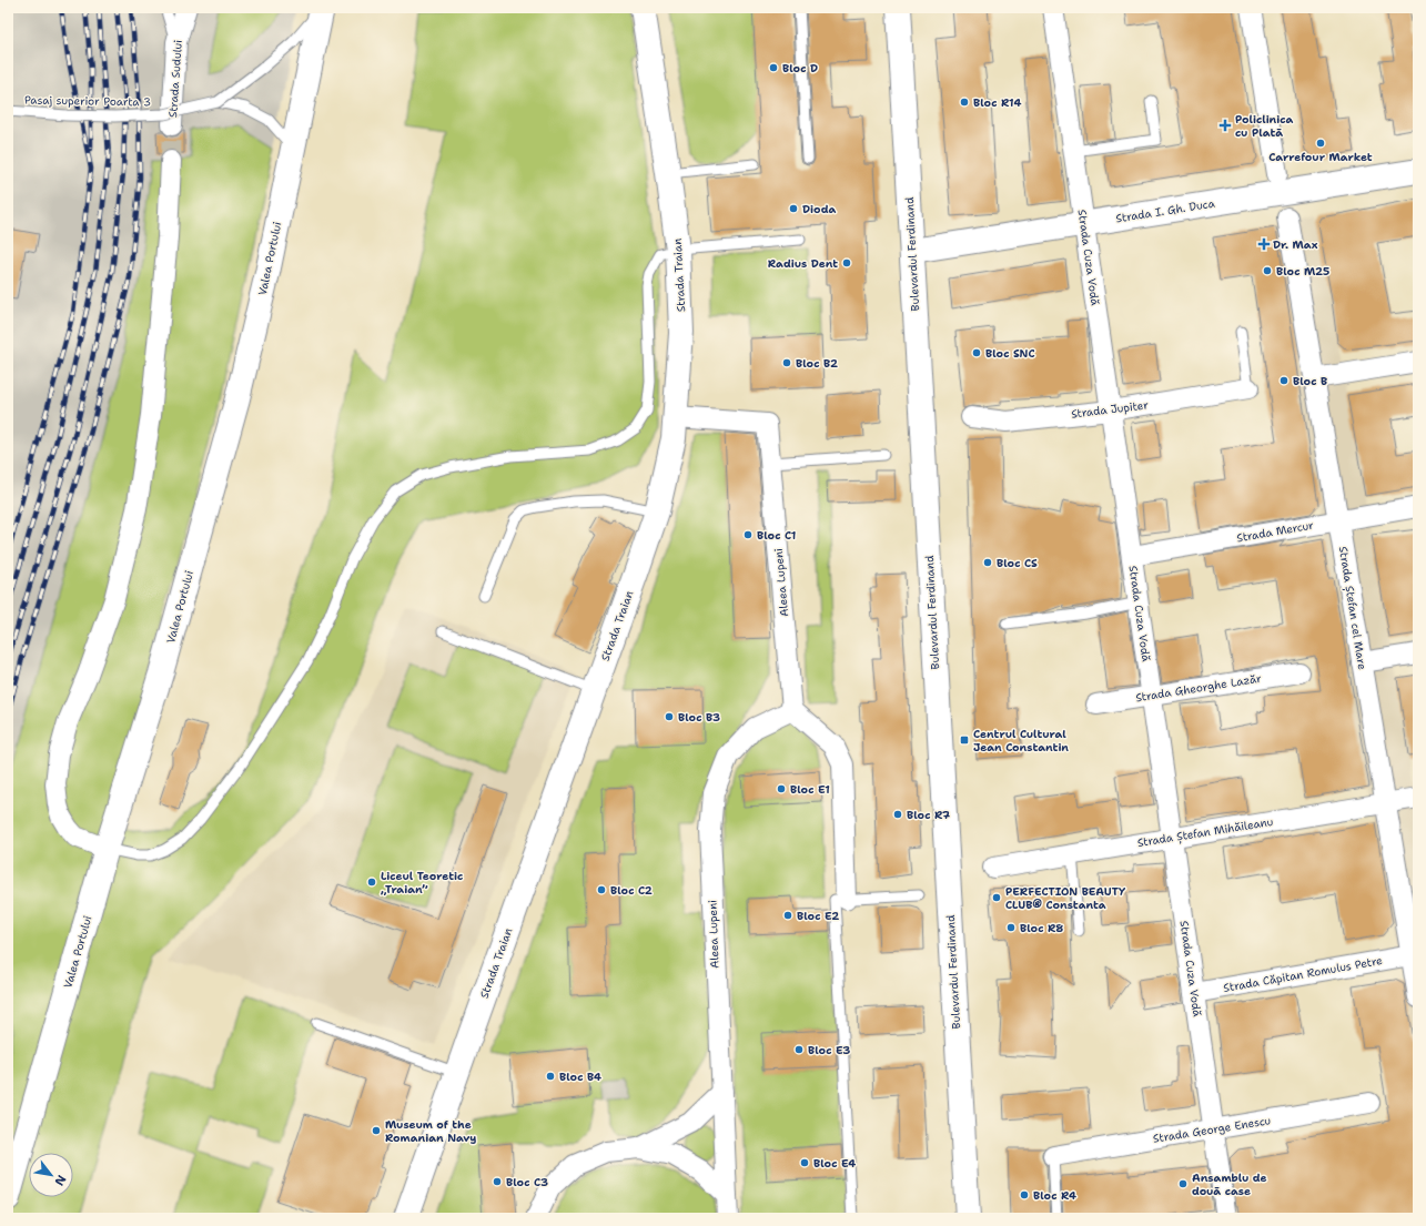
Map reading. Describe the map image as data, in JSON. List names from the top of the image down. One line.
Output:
{"streets":{"street":["Strada Sudului","Strada I. Gh. Duca","Bulevardul Ferdinand","Strada Cuza Vodă","Valea Portului","Strada Traian","Strada Jupiter","Strada Mercur","Aleea Lupeni","Strada Ștefan cel Mare","Strada Gheorghe Lazăr","Strada Ștefan Mihăileanu","Strada Căpitan Romulus Petre","Strada George Enescu"],"lane":["Pasaj superior Poarta 3"]},"crossings":[["Pasaj superior Poarta 3","Valea Portului"],["Strada I. Gh. Duca","Bulevardul Ferdinand"],["Strada I. Gh. Duca","Strada Cuza Vodă"],["Strada Cuza Vodă","Strada Jupiter"],["Strada Cuza Vodă","Strada Mercur"],["Strada Cuza Vodă","Strada Gheorghe Lazăr"],["Strada Cuza Vodă","Strada Ștefan Mihăileanu"],["Strada Cuza Vodă","Strada Căpitan Romulus Petre"],["Strada Cuza Vodă","Strada George Enescu"],["Strada Traian","Aleea Lupeni"],["Strada Mercur","Strada Ștefan cel Mare"],["Strada Ștefan cel Mare","Strada Ștefan Mihăileanu"],["Strada Ștefan cel Mare","Strada Căpitan Romulus Petre"]],"places":{"other":["Bloc D","Bloc R14","Carrefour Market","Dioda","Radius Dent","Bloc M25","Bloc SNC","Bloc B2","Bloc B","Bloc C1","Bloc CS","Bloc B3","Bloc E1","Bloc R7","Liceul Teoretic „Traian”","Bloc C2","PERFECTION BEAUTY CLUB® Constanta","Bloc E2","Bloc R8","Bloc E3","Bloc B4","Museum of the Romanian Navy","Bloc E4","Bloc C3","Ansamblu de două case","Bloc R4"],"health":["Policlinica cu Plată","Dr. Max"],"transit":["Centrul Cultural Jean Constantin"]},"north":"bottom right"}
